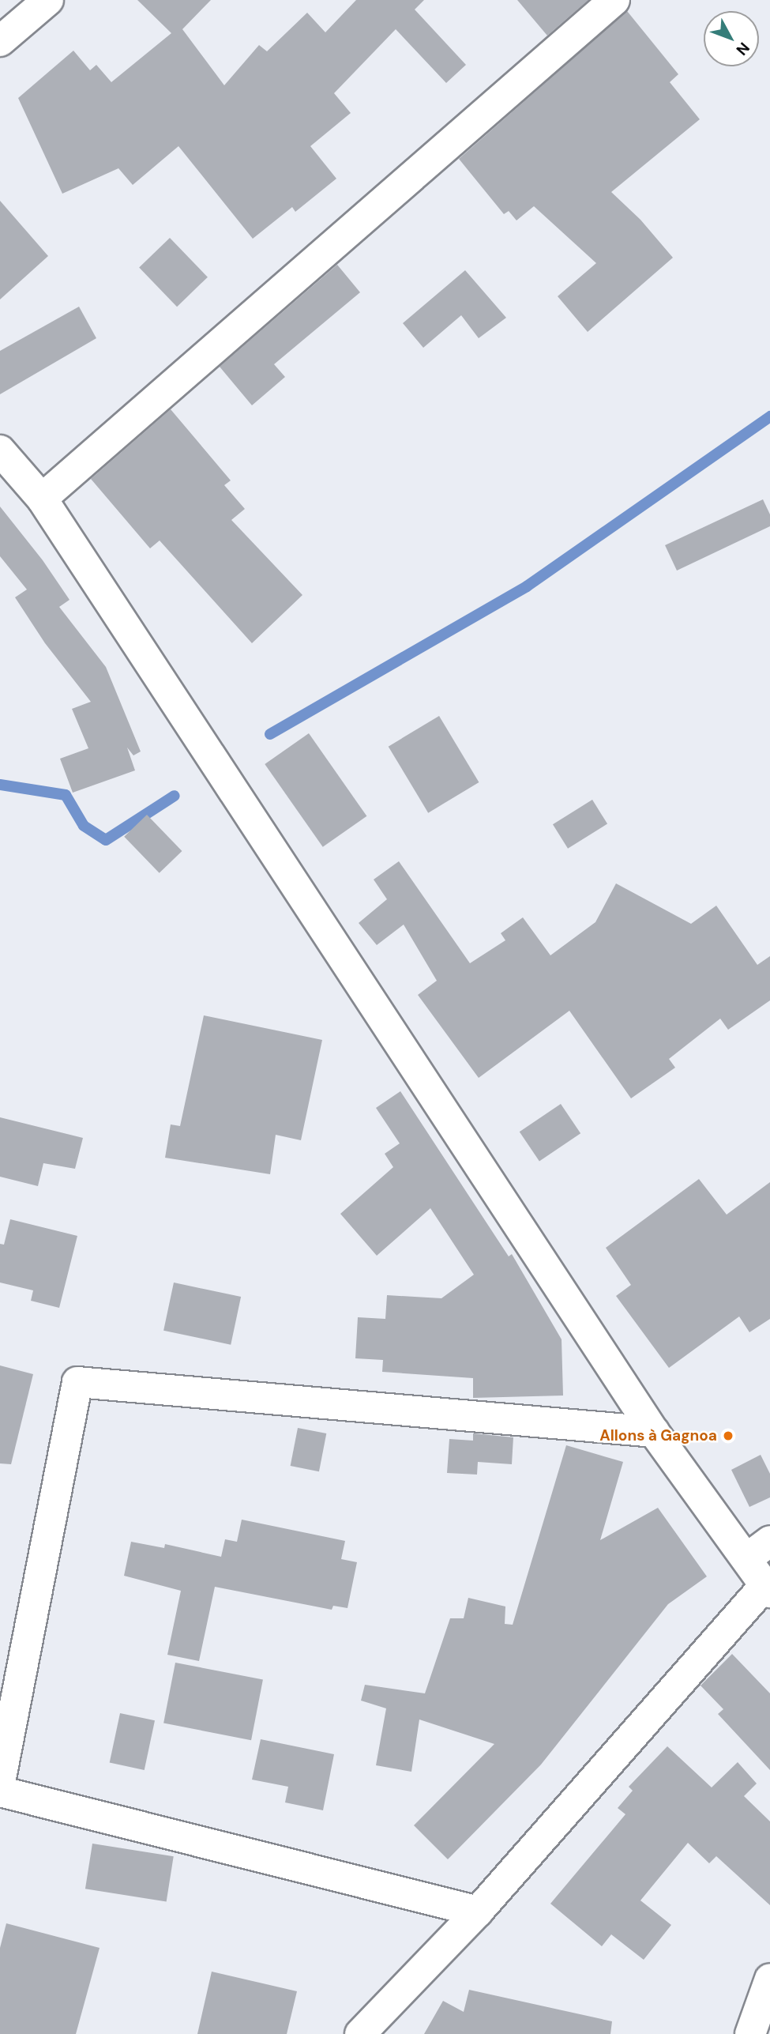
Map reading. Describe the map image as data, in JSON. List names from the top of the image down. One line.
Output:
{"places":["Allons à Gagnoa"],"north":"bottom right"}
